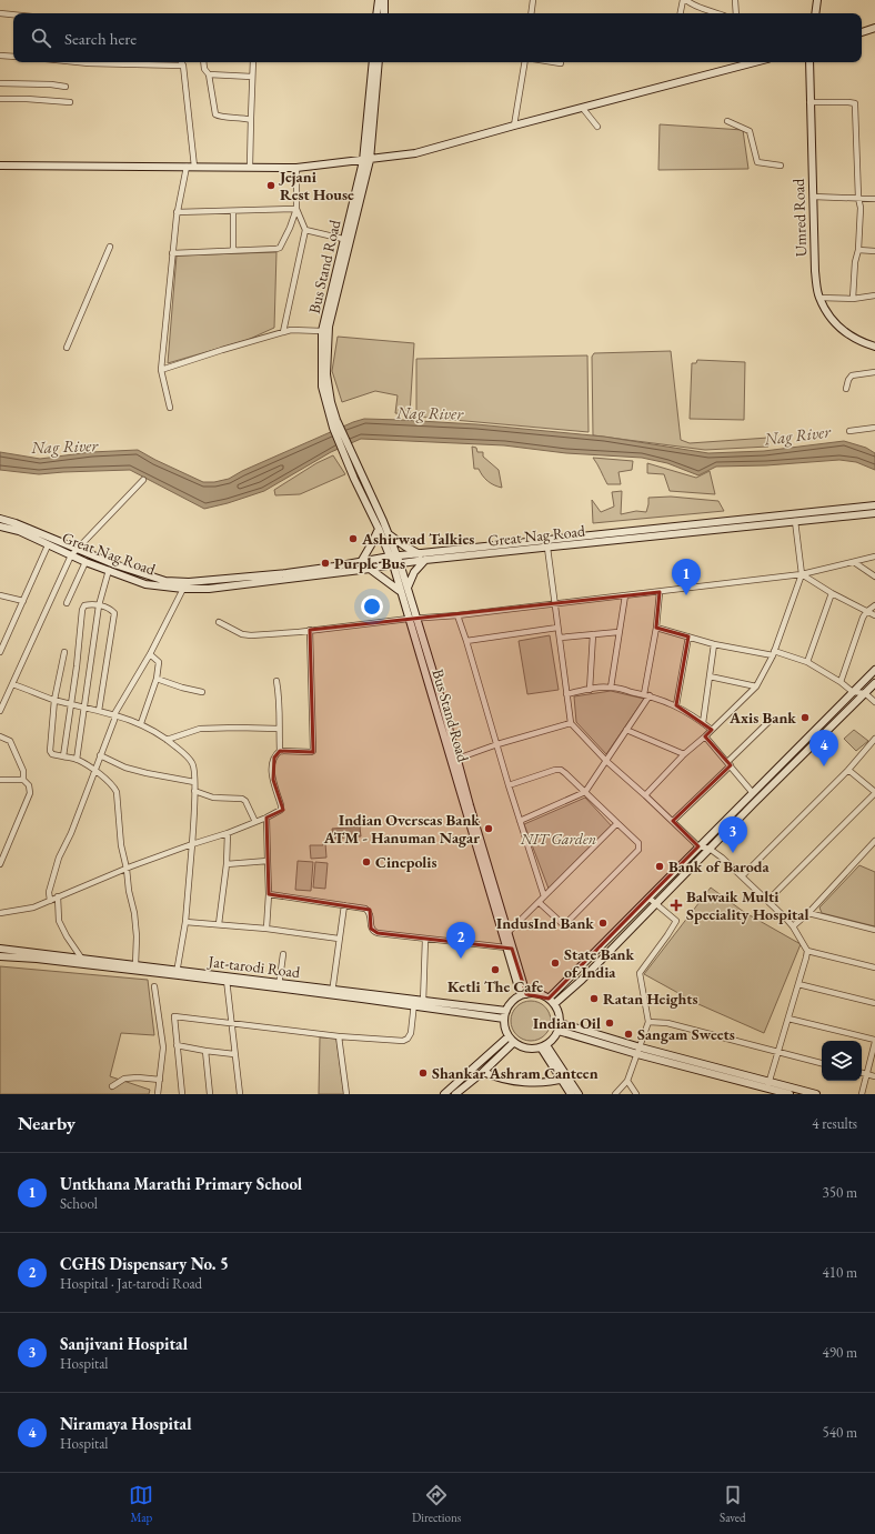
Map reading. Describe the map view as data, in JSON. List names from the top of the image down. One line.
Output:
{"streets":{"main road":["Umred Road","Bus Stand Road","Great Nag Road","Jat-tarodi Road"]},"crossings":[["Bus Stand Road","Great Nag Road"],["Bus Stand Road","Jat-tarodi Road"]],"water":["Nag River"],"parks":["NIT Garden"],"places":{"other":["Jejani Rest House","Ashirwad Talkies","Purple Bus","Axis Bank","Indian Overseas Bank ATM - Hanuman Nagar","Cinepolis","Bank of Baroda","IndusInd Bank","State Bank of India","Ketli The Cafe","Ratan Heights","Indian Oil","Sangam Sweets","Shankar Ashram Canteen"],"health":["Balwaik Multi Speciality Hospital"]},"page":{"search":"Search here","pins":["1","4","3","2"],"heading":["Nearby","4 results"],"list":[{"mark":"1","name":"Untkhana Marathi Primary School","note":"School","value":"350 m"},{"mark":"2","name":"CGHS Dispensary No. 5","note":"Hospital · Jat-tarodi Road","value":"410 m"},{"mark":"3","name":"Sanjivani Hospital","note":"Hospital","value":"490 m"},{"mark":"4","name":"Niramaya Hospital","note":"Hospital","value":"540 m"}],"nav":["Map","Directions","Saved"]}}
